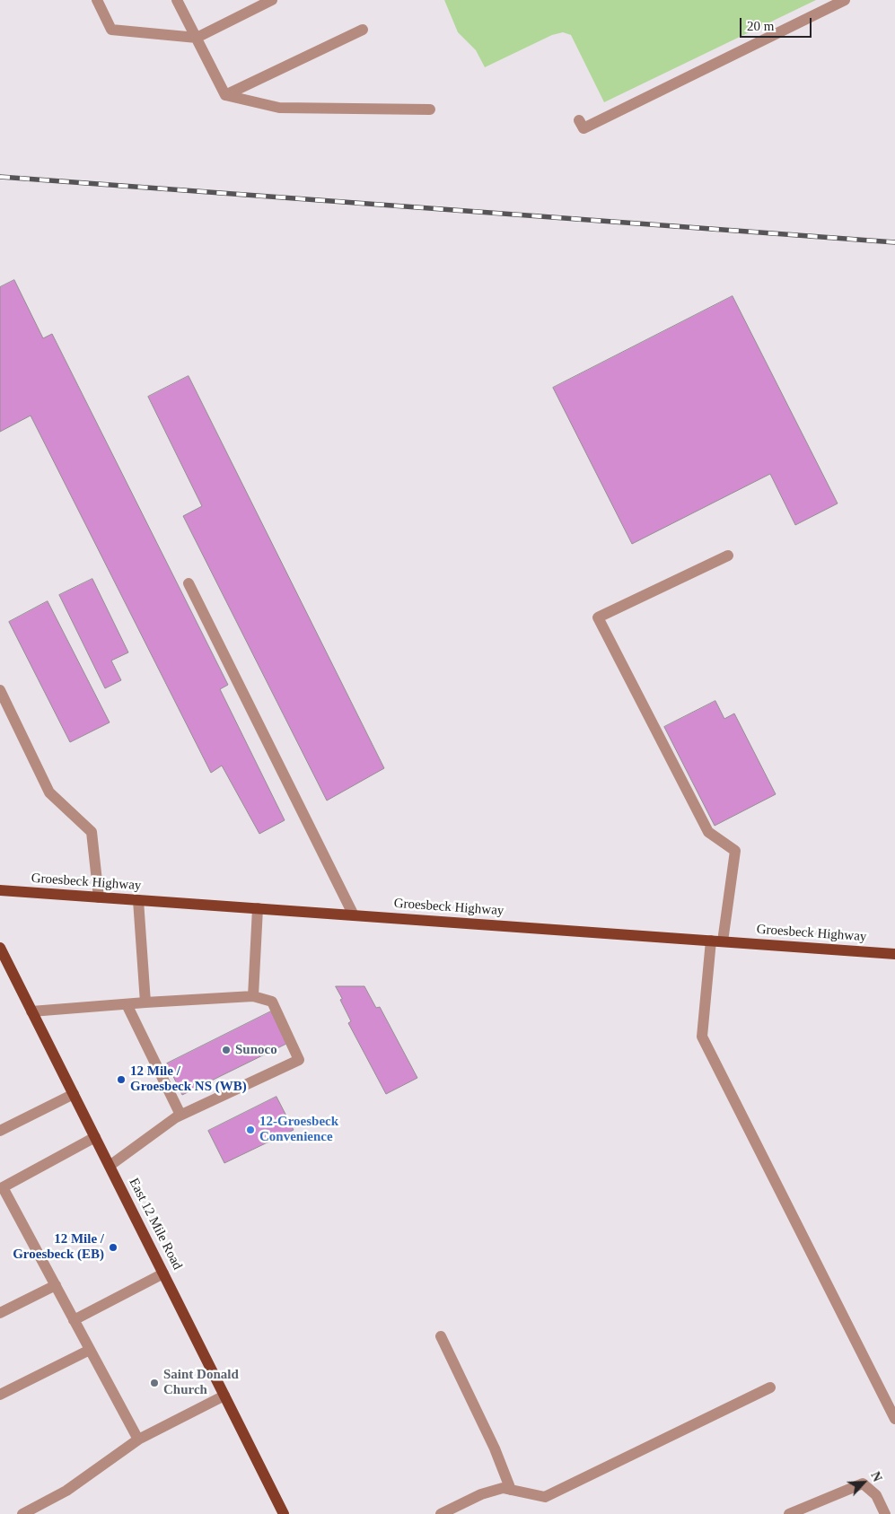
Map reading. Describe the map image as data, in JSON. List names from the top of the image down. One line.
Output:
{"streets":{"main road":["Groesbeck Highway","East 12 Mile Road"]},"places":["Sunoco","12 Mile / Groesbeck NS (WB)","12-Groesbeck Convenience","12 Mile / Groesbeck (EB)","Saint Donald Church"],"scale_bar":"20 m","north":"top right"}
